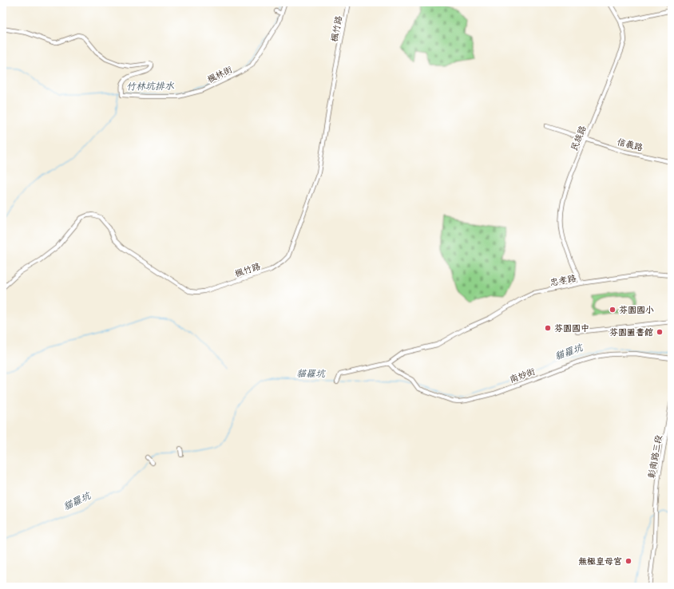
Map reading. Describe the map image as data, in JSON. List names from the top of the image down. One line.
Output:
{"streets":{"street":["楓竹路","楓林街","民族路","信義路","忠孝路","南妙街","彰南路三段"]},"crossings":[["民族路","信義路"],["民族路","忠孝路"],["忠孝路","南妙街"]],"water":["竹林坑排水","貓羅坑"],"places":["芬園國小","芬園國中","芬園圖書館","無極皇母宮"]}
